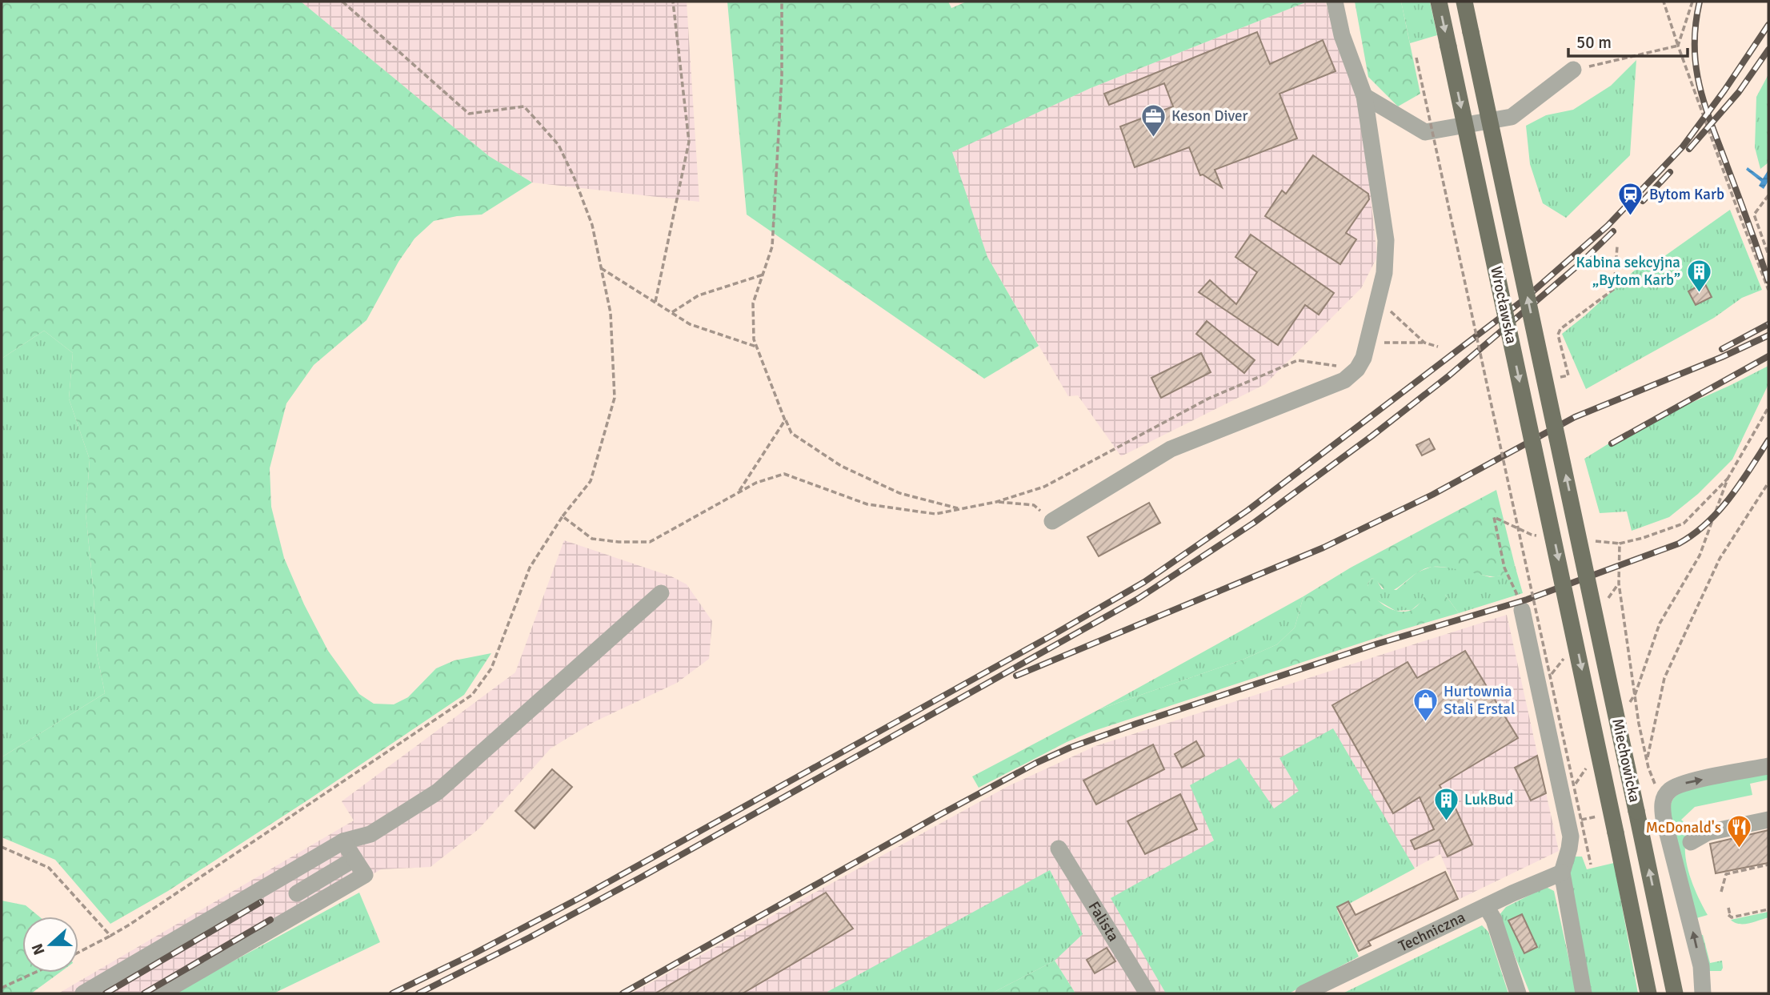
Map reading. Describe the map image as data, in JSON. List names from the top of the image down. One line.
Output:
{"streets":{"main road":["Wrocławska","Miechowicka"],"street":["Falista","Techniczna"]},"crossings":[["Wrocławska","Miechowicka"]],"places":{"office":["Keson Diver"],"station":["Bytom Karb"],"building":["Kabina sekcyjna „Bytom Karb”","LukBud"],"shop":["Hurtownia Stali Erstal"],"restaurant":["McDonald's"]},"scale_bar":"50 m","north":"left"}
